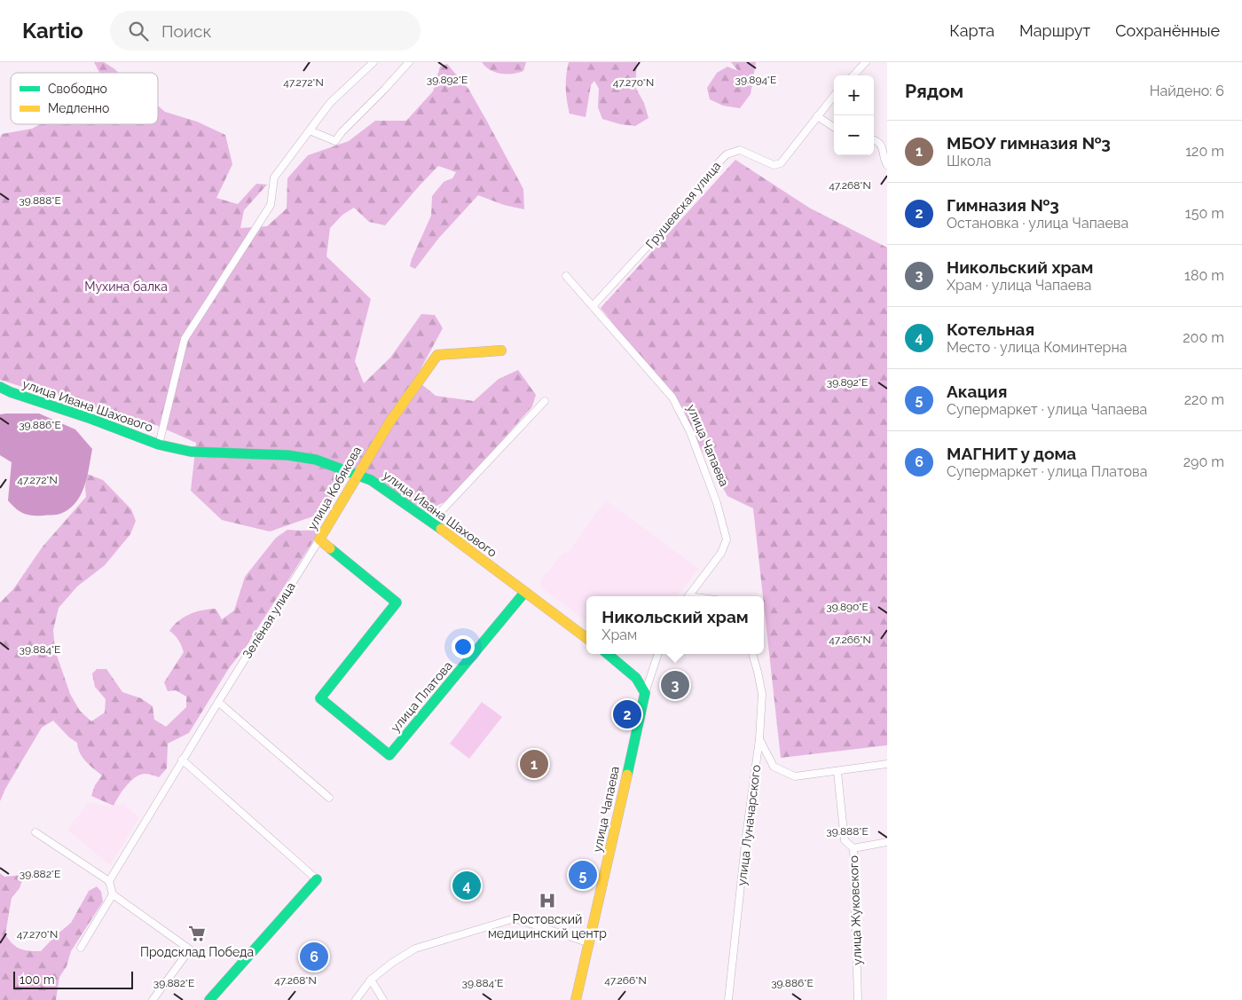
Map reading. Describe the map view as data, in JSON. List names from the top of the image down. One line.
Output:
{"streets":{"main road":["улица Ивана Шахового","улица Чапаева","улица Кобякова","улица Платова"],"street":["Грушевская улица","Зелёная улица","улица Луначарского","улица Жуковского"]},"crossings":[["Грушевская улица","улица Чапаева"],["улица Ивана Шахового","улица Кобякова"],["улица Ивана Шахового","улица Платова"],["улица Кобякова","Зелёная улица"],["улица Кобякова","улица Платова"]],"parks":["Мухина балка"],"places":{"hospital":["Ростовский медицинский центр"],"supermarket":["Продсклад Победа"]},"legend":["Свободно","Медленно"],"scale_bar":"100 m","page":{"header":"Kartio","search":"Поиск","nav":["Карта","Маршрут","Сохранённые"],"heading":["Рядом","Найдено: 6"],"map_buttons":["+","−"],"list":[{"mark":"1","name":"МБОУ гимназия №3","note":"Школа","value":"120 m"},{"mark":"2","name":"Гимназия №3","note":"Остановка · улица Чапаева","value":"150 m"},{"mark":"3","name":"Никольский храм","note":"Храм · улица Чапаева","value":"180 m"},{"mark":"4","name":"Котельная","note":"Место · улица Коминтерна","value":"200 m"},{"mark":"5","name":"Акация","note":"Супермаркет · улица Чапаева","value":"220 m"},{"mark":"6","name":"МАГНИТ у дома","note":"Супермаркет · улица Платова","value":"290 m"}],"popup":["Никольский храм","Храм"],"pins":["3","2","1","5","4","6"],"scale":"100 m"},"coordinates":["39.892°E","39.894°E","47.272°N","47.270°N","47.268°N","39.888°E","39.886°E","39.890°E","47.266°N","39.884°E","39.882°E"]}
